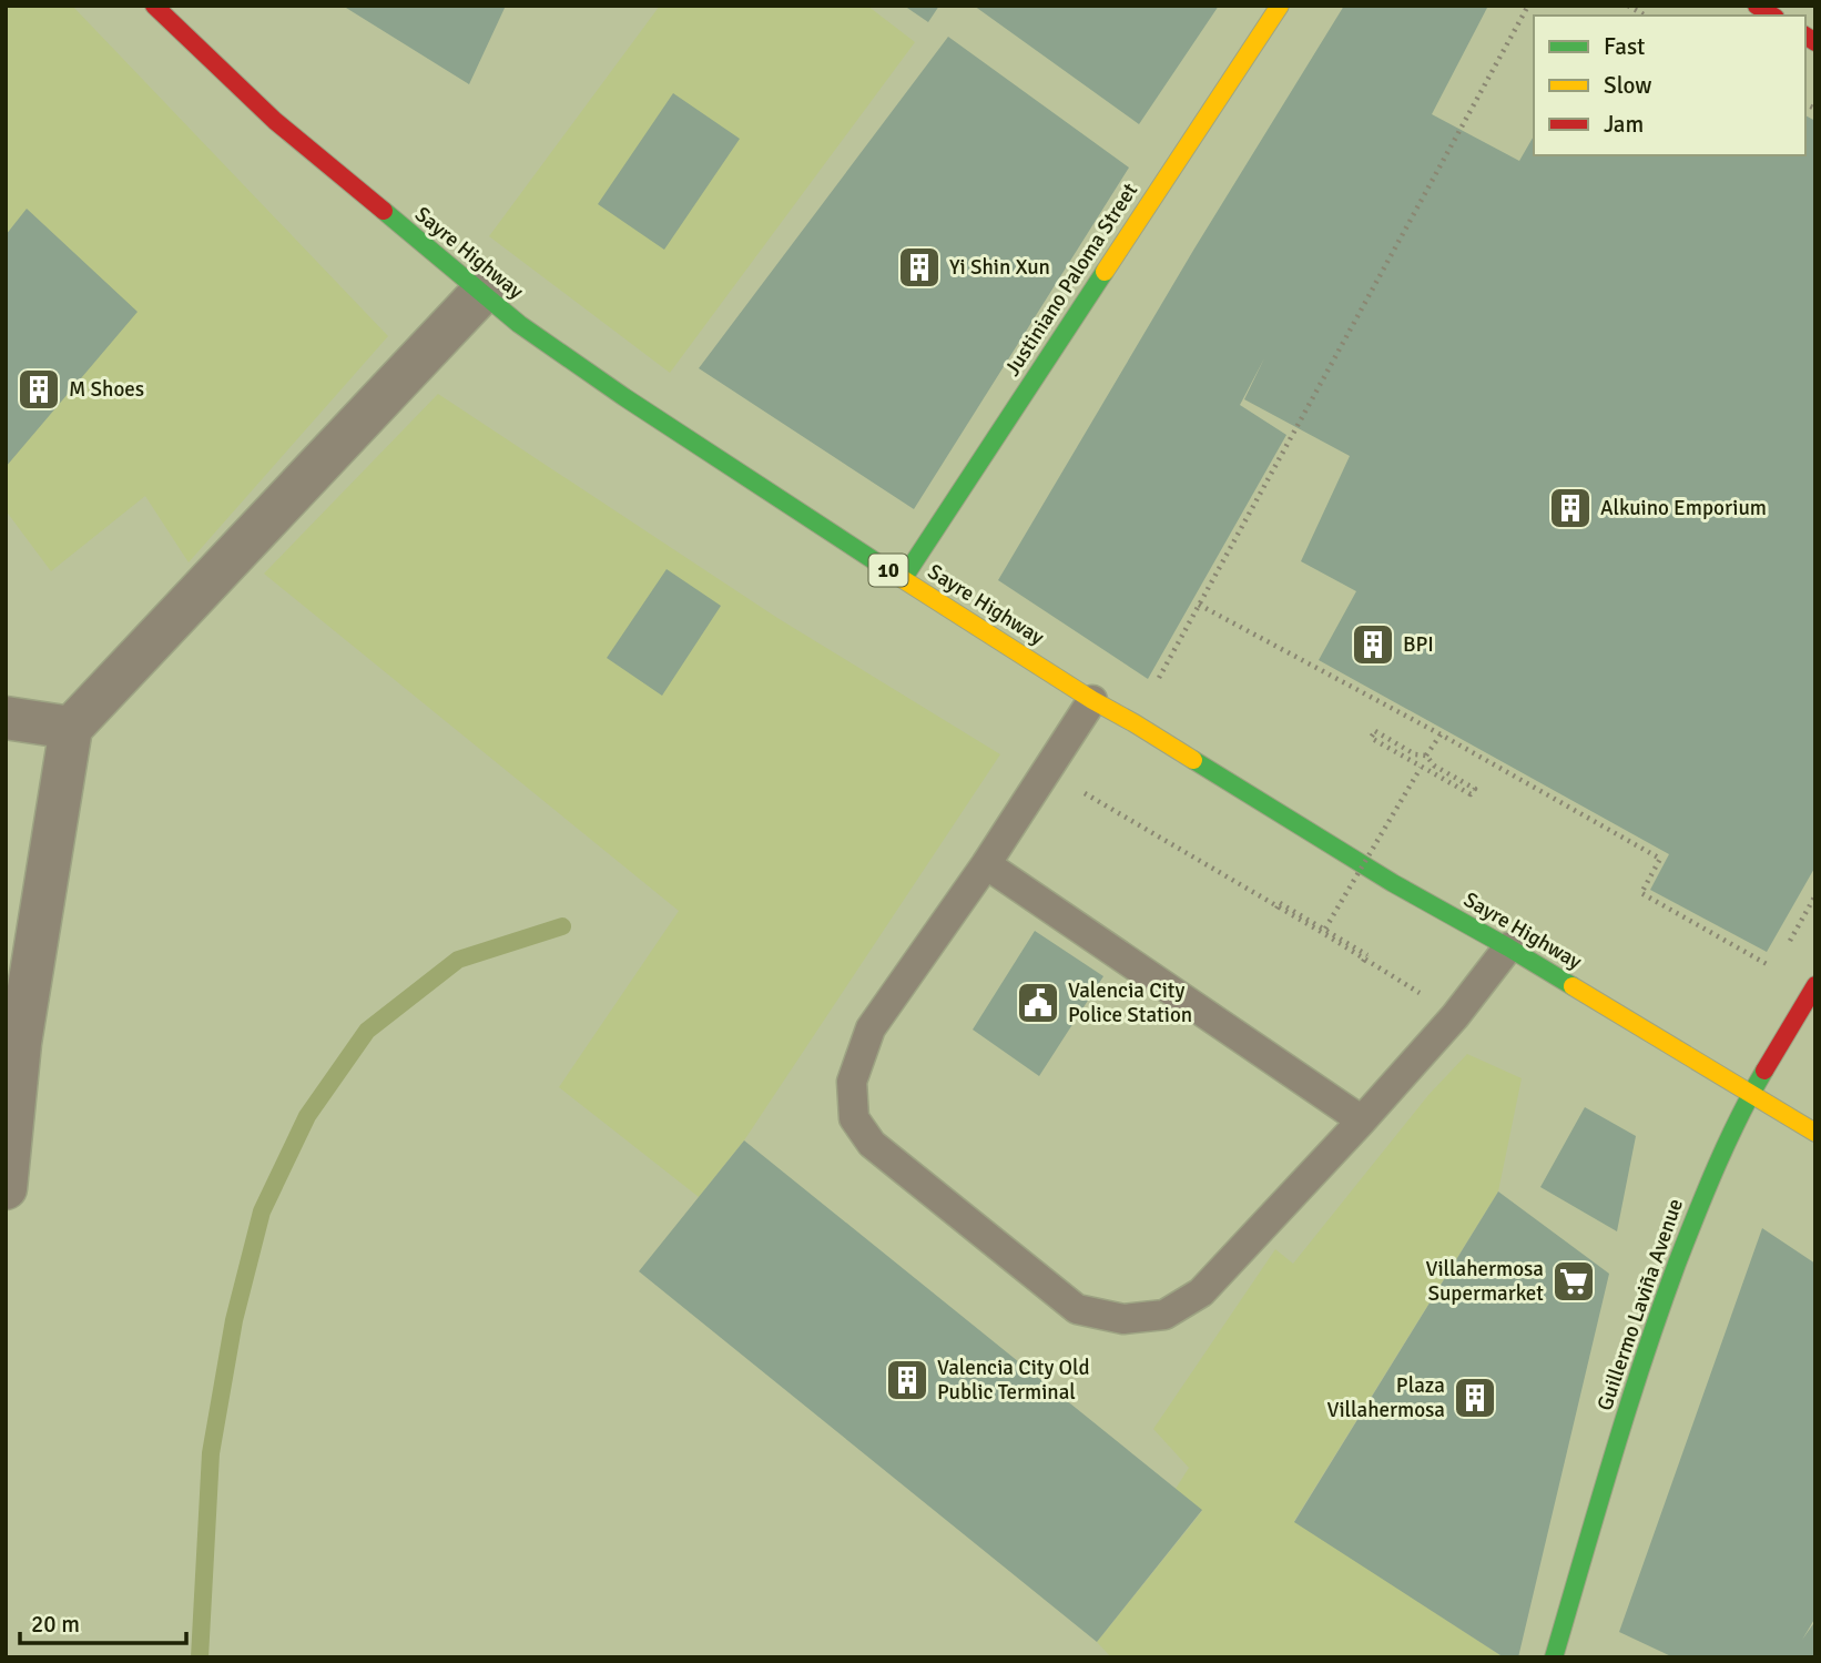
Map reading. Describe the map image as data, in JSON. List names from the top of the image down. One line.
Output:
{"streets":{"main road":["Sayre Highway","Justiniano Paloma Street","10","Guillermo Laviña Avenue"]},"crossings":[["Sayre Highway","Justiniano Paloma Street"],["Sayre Highway","Guillermo Laviña Avenue"]],"places":{"building":["Yi Shin Xun","M Shoes","Alkuino Emporium","BPI","Valencia City Old Public Terminal","Plaza Villahermosa"],"public building":["Valencia City Police Station"],"supermarket":["Villahermosa Supermarket"]},"legend":["Fast","Slow","Jam"],"scale_bar":"20 m"}
